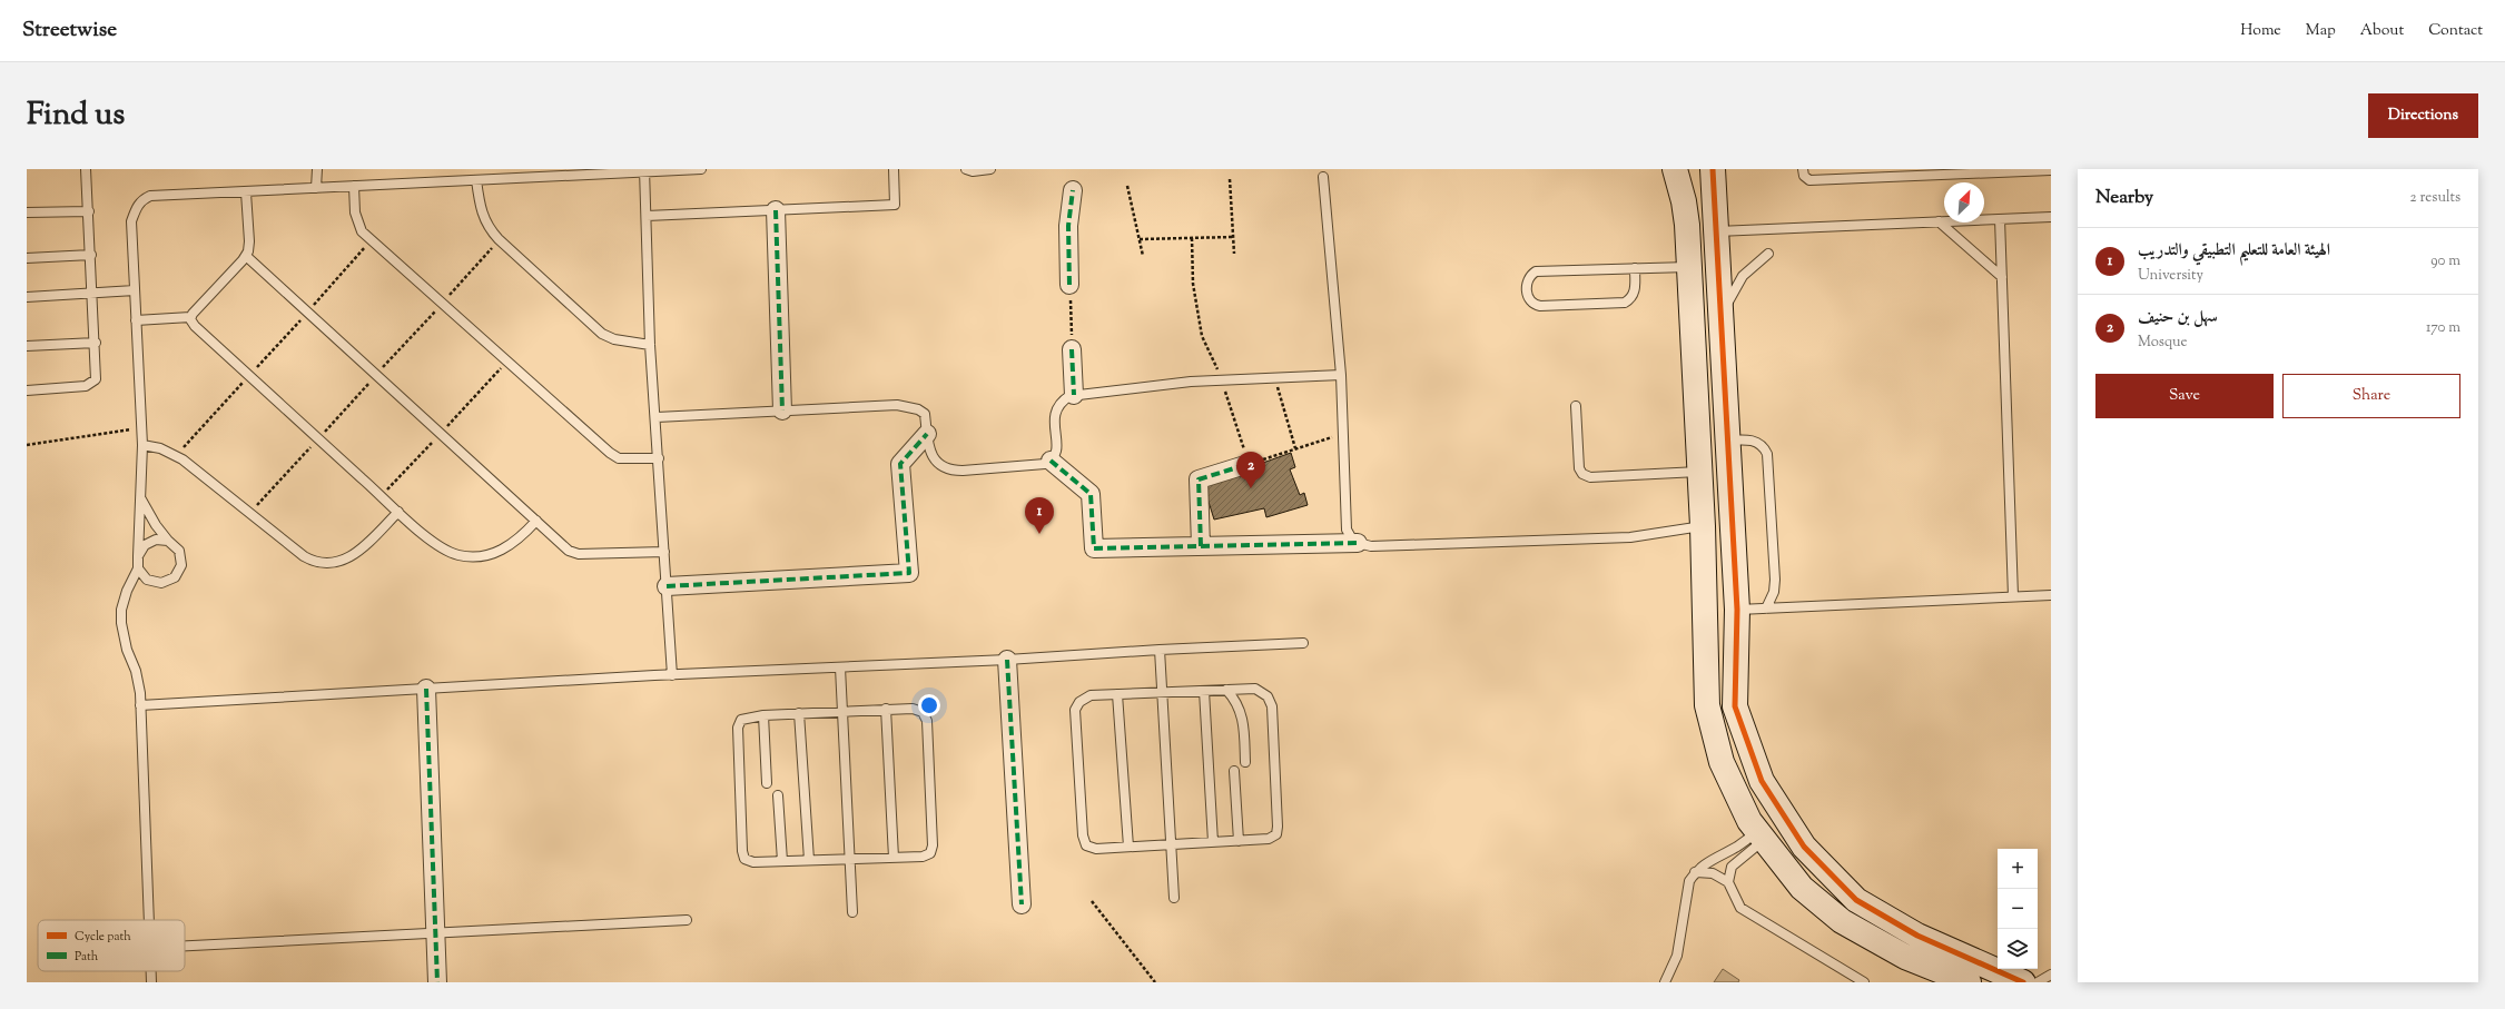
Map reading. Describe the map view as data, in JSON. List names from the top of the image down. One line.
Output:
{"legend":["Cycle path","Path"],"north":"top right","page":{"header":"Streetwise","nav":["Home","Map","About","Contact"],"title":"Find us","buttons":["Directions",["Save","Share"]],"heading":["Nearby","2 results"],"list":[{"mark":"1","name":"الهيئة العامة للتعليم التطبيقي والتدريب","note":"University","value":"90 m"},{"mark":"2","name":"سهل بن حنيف","note":"Mosque","value":"170 m"}],"pins":["2","1"],"map_buttons":["+","−"]}}
